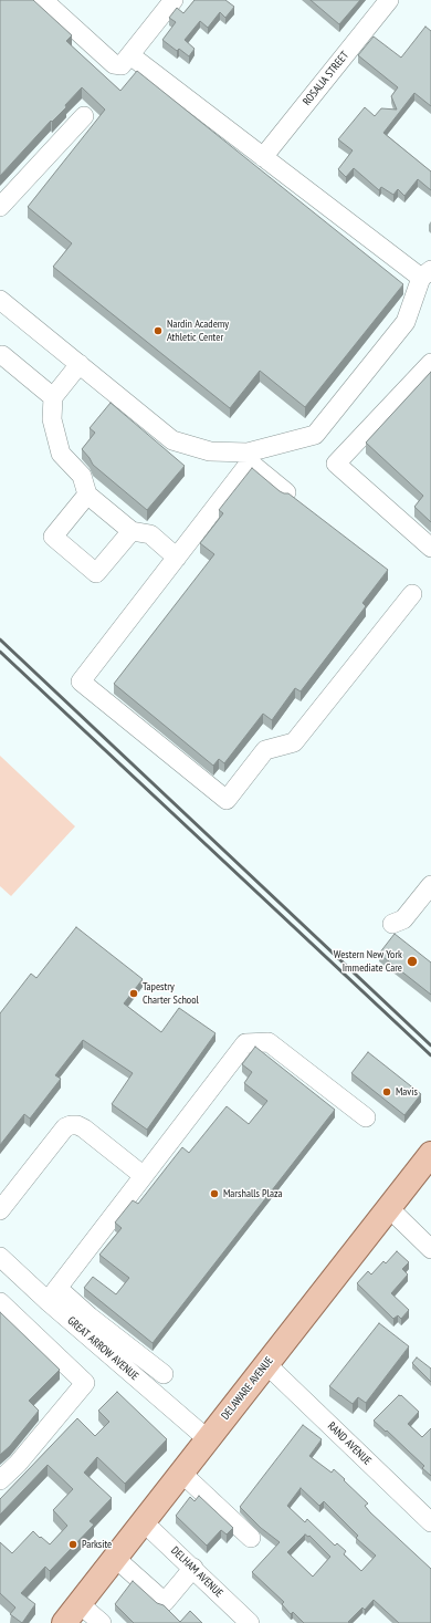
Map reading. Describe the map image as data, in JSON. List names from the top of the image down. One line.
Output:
{"streets":{"main road":["DELAWARE AVENUE"],"street":["ROSALIA STREET","GREAT ARROW AVENUE","RAND AVENUE","DELHAM AVENUE"]},"crossings":[["GREAT ARROW AVENUE","DELAWARE AVENUE"],["DELAWARE AVENUE","RAND AVENUE"],["DELAWARE AVENUE","DELHAM AVENUE"]],"places":["Nardin Academy Athletic Center","Western New York Immediate Care","Tapestry Charter School","Mavis","Marshalls Plaza","Parksite"]}
